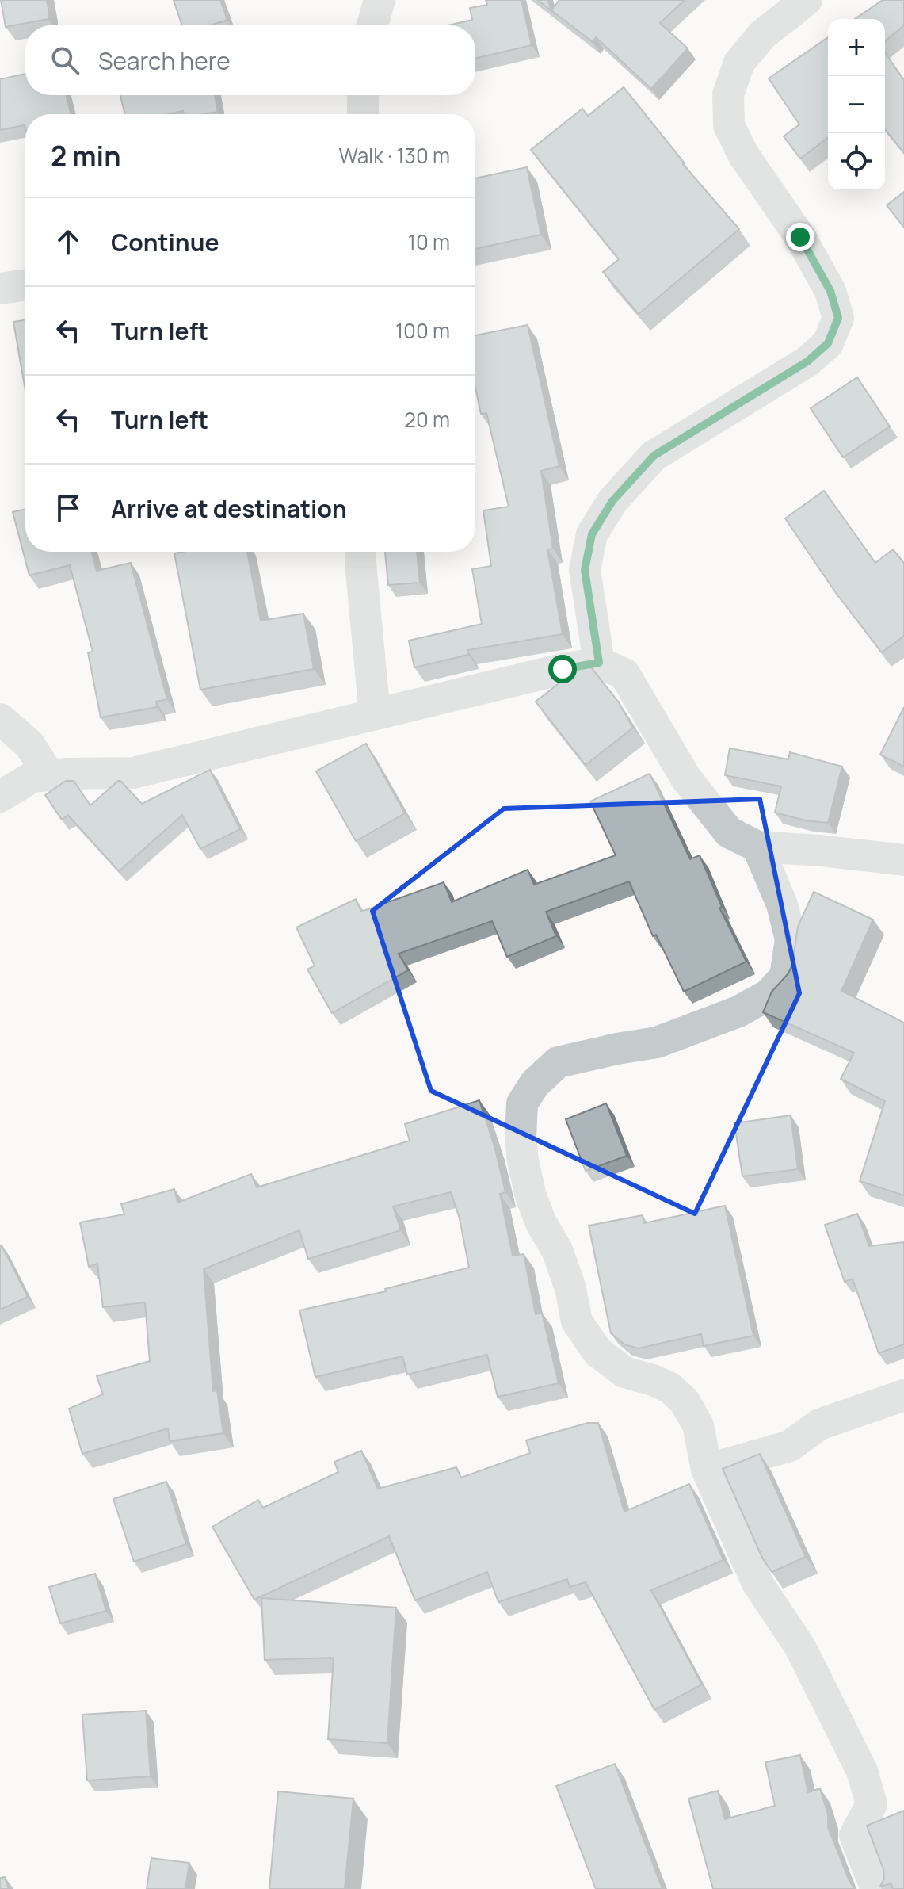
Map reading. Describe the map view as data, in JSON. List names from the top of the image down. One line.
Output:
{"page":{"map_buttons":["+","−"],"search":"Search here","heading":["2 min","Walk · 130 m"],"list":[["Continue","10 m"],["Turn left","100 m"],["Turn left","20 m"],"Arrive at destination"]}}
